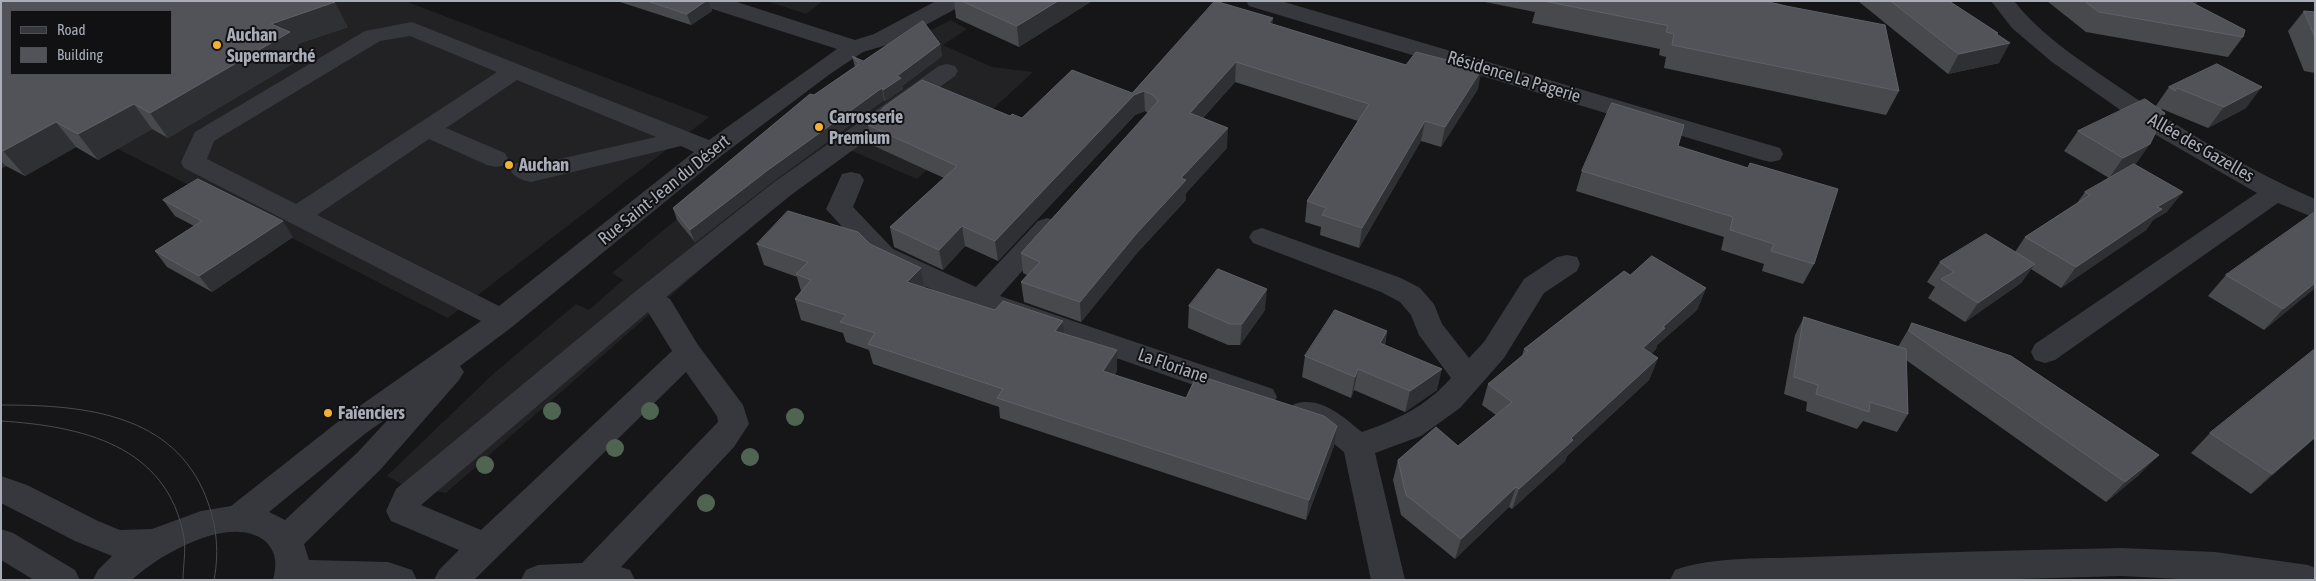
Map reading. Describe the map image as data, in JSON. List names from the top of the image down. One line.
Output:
{"streets":{"street":["Résidence La Pagerie","Allée des Gazelles","Rue Saint-Jean du Désert","La Floriane"]},"places":["Auchan Supermarché","Carrosserie Premium","Auchan","Faïenciers"],"legend":["Road","Building"]}
